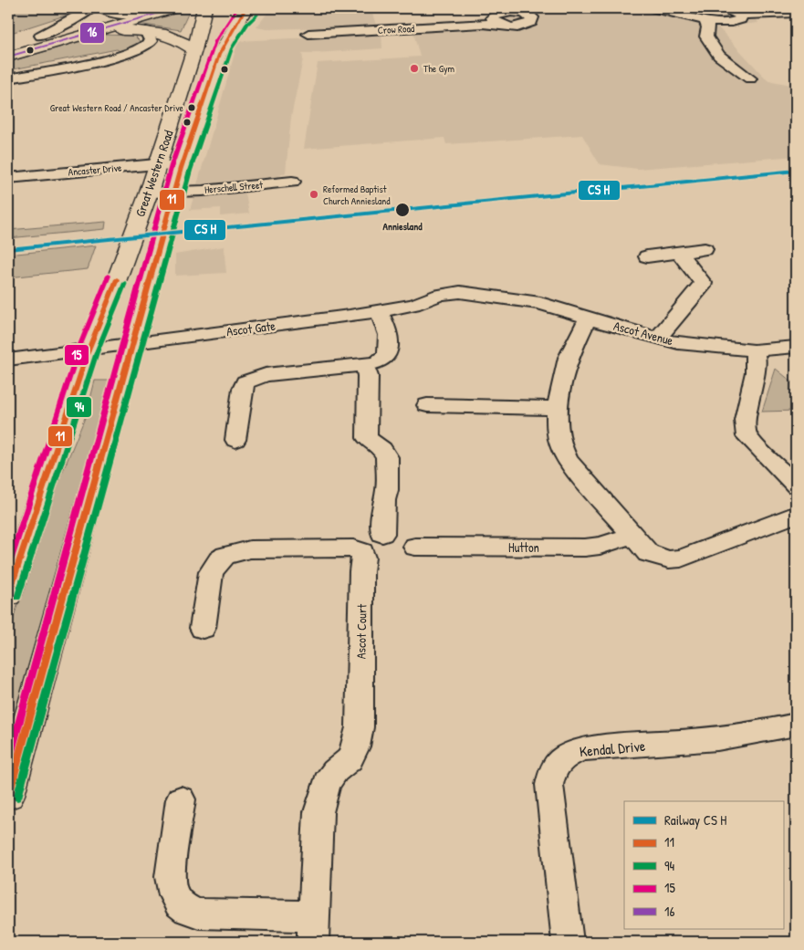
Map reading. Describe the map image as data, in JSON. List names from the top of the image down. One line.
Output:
{"streets":{"main road":["Great Western Road"],"street":["Crow Road","Ancaster Drive","Herschell Street","Ascot Gate","Ascot Avenue","Hutton","Ascot Court","Kendal Drive"]},"crossings":[["Ancaster Drive","Great Western Road"],["Great Western Road","Herschell Street"],["Great Western Road","Ascot Gate"],["Ascot Gate","Ascot Avenue"]],"places":["The Gym","Great Western Road / Ancaster Drive","Reformed Baptist Church Anniesland","Anniesland"],"lines":["transit line 11","transit line 15","transit line 16","transit line 94"],"legend":["Railway CS H","11","94","15","16"]}
